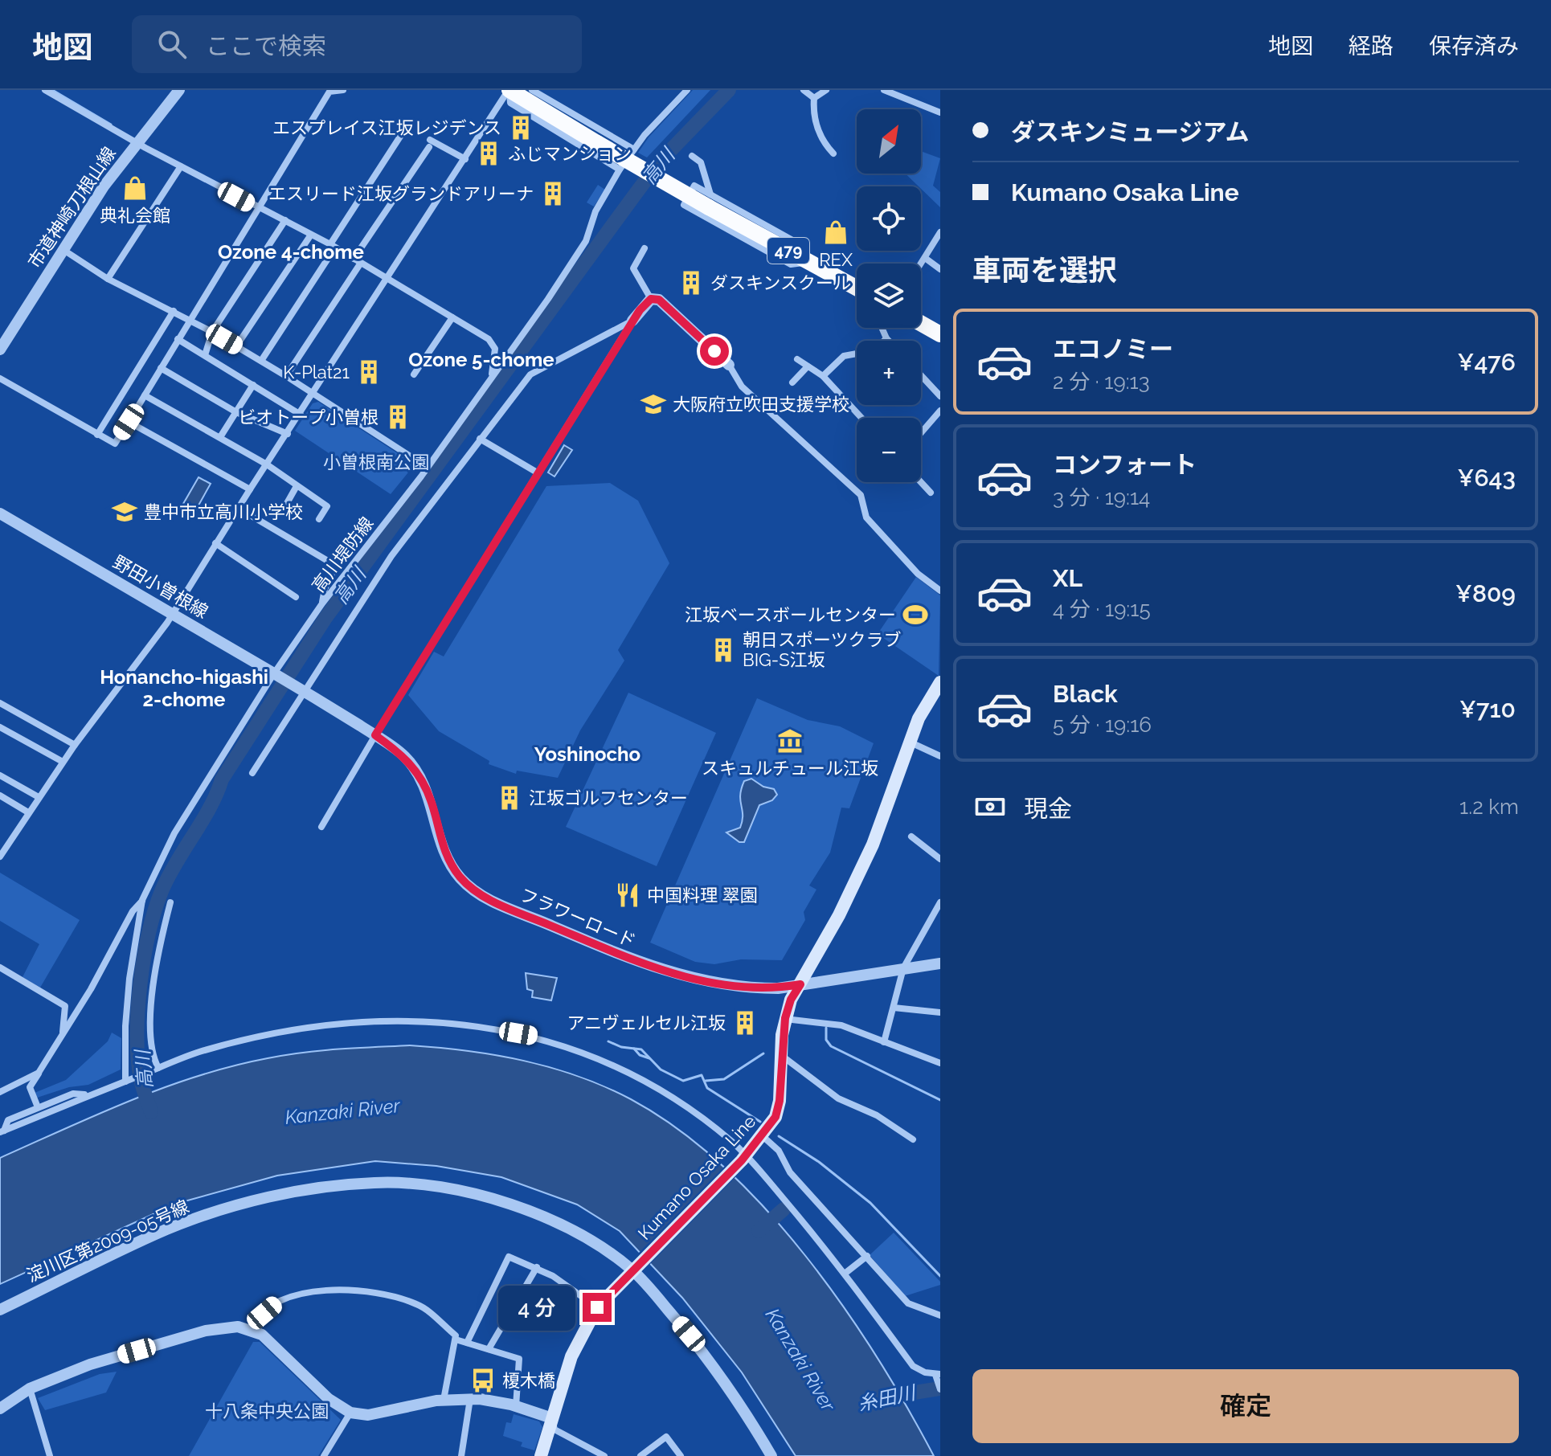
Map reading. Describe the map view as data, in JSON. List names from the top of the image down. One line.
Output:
{"streets":{"highway":["479"],"main road":["Kumano Osaka Line"],"street":["市道神崎刀根山線","高川堤防線","野田小曽根線","フラワーロード","淀川区第2009-05号線"]},"crossings":[["高川堤防線","野田小曽根線"],["野田小曽根線","フラワーロード"],["フラワーロード","Kumano Osaka Line"],["Kumano Osaka Line","淀川区第2009-05号線"]],"districts":["Ozone 4-chome","Ozone 5-chome","Honancho-higashi 2-chome","Yoshinocho"],"water":["高川","Kanzaki River","糸田川"],"parks":["小曽根南公園","十八条中央公園"],"places":{"building":["エスプレイス江坂レジデンス","ふじマンション","エスリード江坂グランドアリーナ","ダスキンスクール","K-Plat21","ビオトープ小曽根","朝日スポーツクラブ BIG-S江坂","江坂ゴルフセンター","アニヴェルセル江坂"],"shop":["典礼会館","REX"],"school or university":["大阪府立吹田支援学校","豊中市立高川小学校"],"sports":["江坂ベースボールセンター"],"museum":["スキュルチュール江坂"],"restaurant":["中国料理 翠園"],"bus stop":["榎木橋"]},"north":"top right","page":{"header":"地図","search":"ここで検索","nav":["地図","経路","保存済み"],"banner":["ダスキンミュージアム","Kumano Osaka Line"],"map_buttons":["+","−"],"heading":"車両を選択","list":[{"name":"エコノミー","note":"2 分 · 19:13","value":"¥476"},{"name":"コンフォート","note":"3 分 · 19:14","value":"¥643"},{"name":"XL","note":"4 分 · 19:15","value":"¥809"},{"name":"Black","note":"5 分 · 19:16","value":"¥710"}],"pay":["現金","1.2 km"],"bubble":"4 分","buttons":"確定"}}
